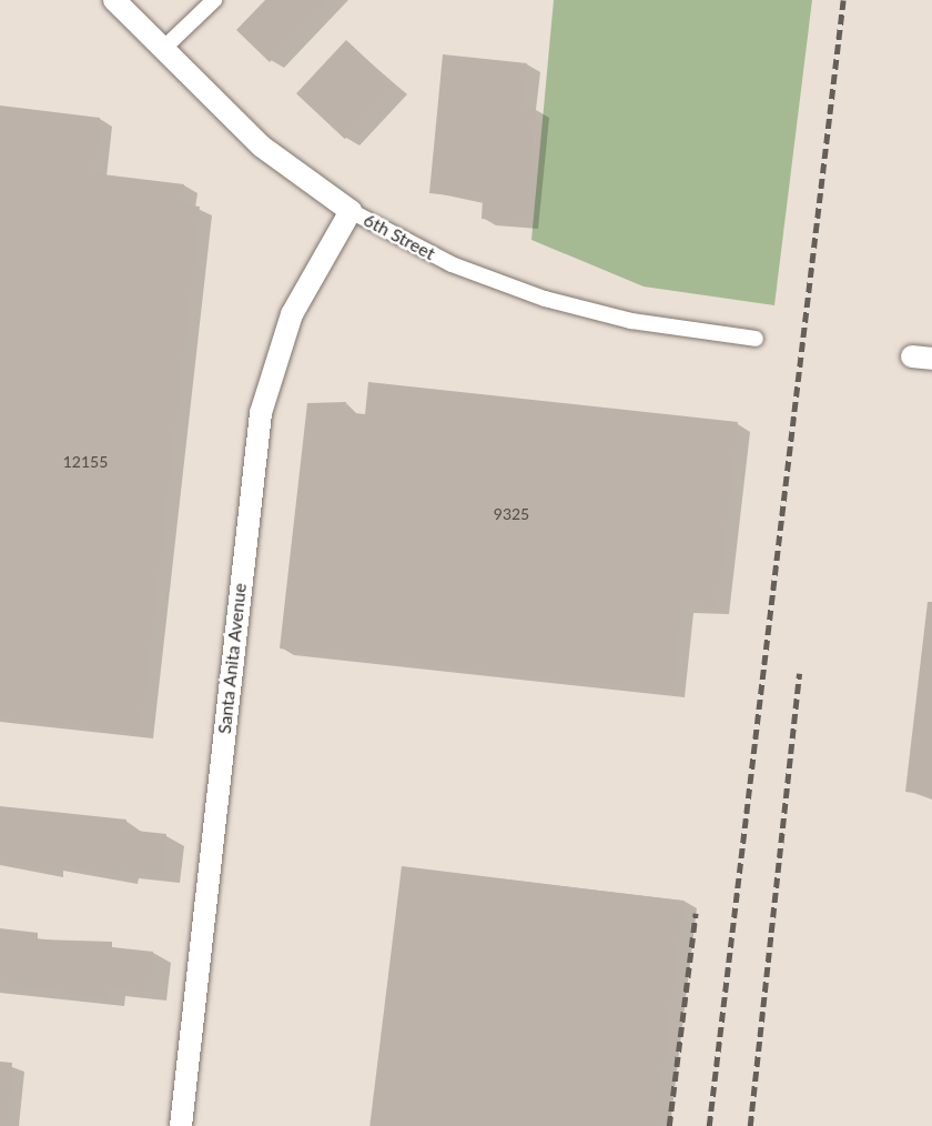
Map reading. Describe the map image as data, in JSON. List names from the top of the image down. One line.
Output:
{"streets":{"street":["6th Street","Santa Anita Avenue"]},"crossings":[["6th Street","Santa Anita Avenue"]],"house_numbers":["12155","9325"]}
